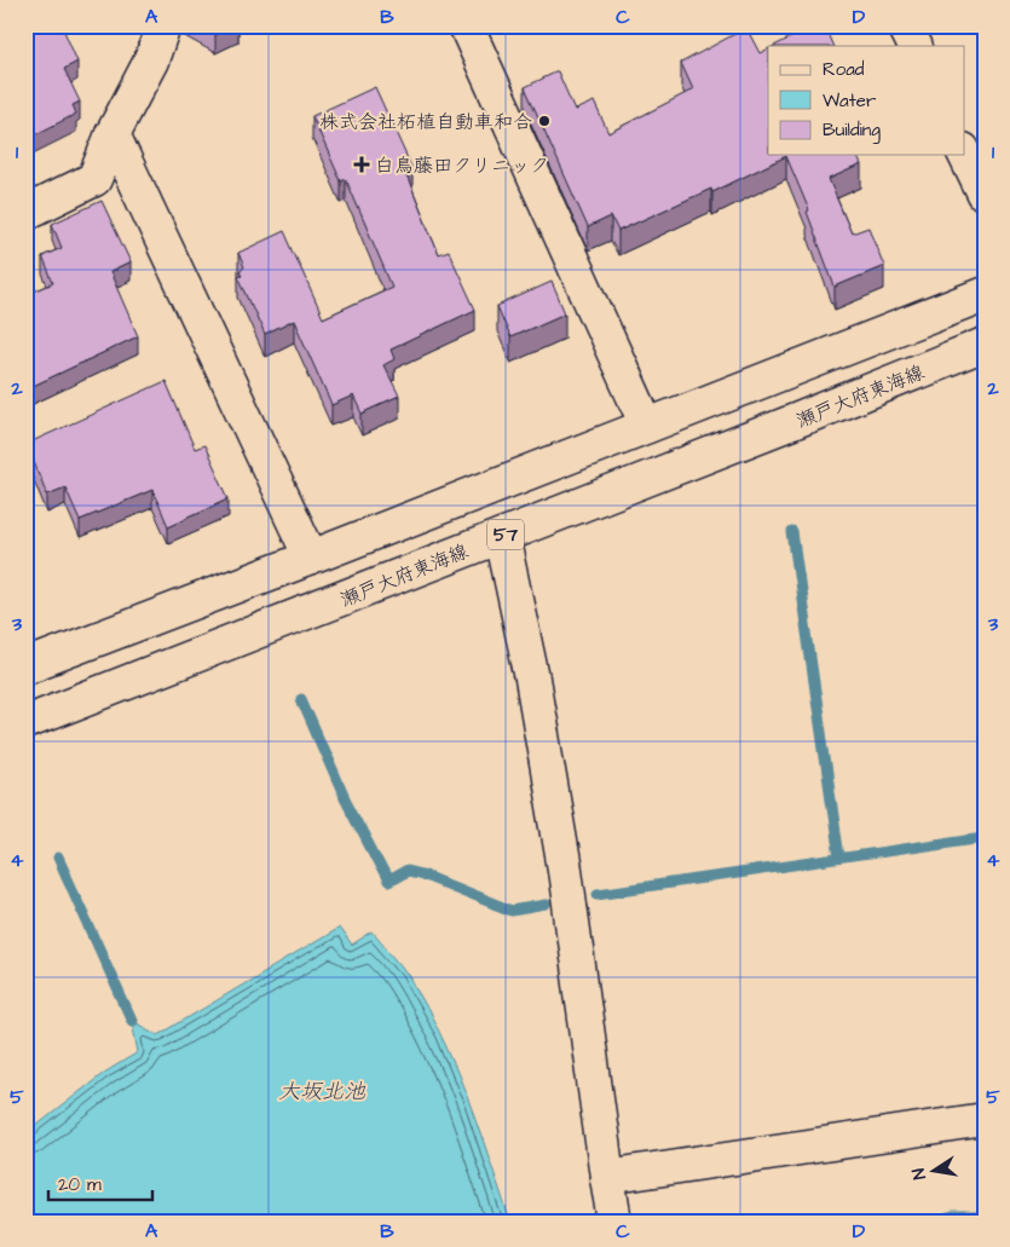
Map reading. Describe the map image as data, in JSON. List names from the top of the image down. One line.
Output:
{"streets":{"street":["瀬戸大府東海線","57"]},"water":["大坂北池"],"places":{"other":["株式会社柘植自動車和合"],"health":["白鳥藤田クリニック"]},"legend":["Road","Water","Building"],"scale_bar":"20 m","north":"left","grid":{"columns":["A","B","C","D"],"rows":["1","2","3","4","5"]}}
